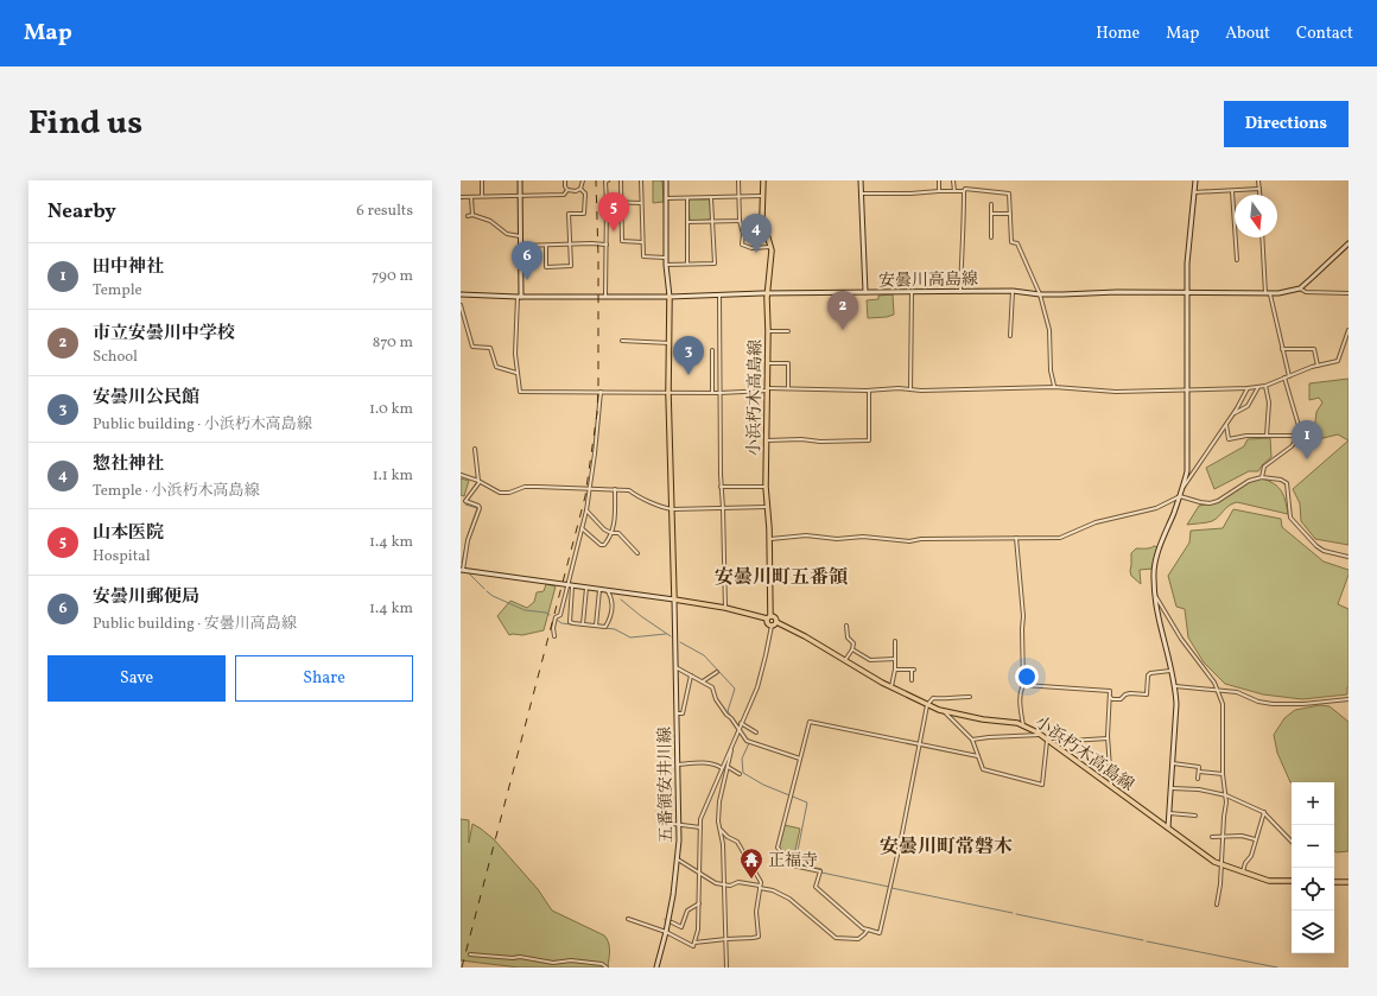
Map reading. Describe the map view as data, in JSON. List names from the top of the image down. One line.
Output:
{"streets":{"main road":["安曇川高島線","小浜朽木高島線","五番領安井川線"]},"crossings":[["安曇川高島線","小浜朽木高島線"],["小浜朽木高島線","五番領安井川線"]],"districts":["安曇川町五番領","安曇川町常磐木"],"places":{"temple":["正福寺"]},"north":"bottom","page":{"header":"Map","nav":["Home","Map","About","Contact"],"title":"Find us","buttons":["Directions",["Save","Share"]],"heading":["Nearby","6 results"],"pins":["5","4","6","2","3","1"],"list":[{"mark":"1","name":"田中神社","note":"Temple","value":"790 m"},{"mark":"2","name":"市立安曇川中学校","note":"School","value":"870 m"},{"mark":"3","name":"安曇川公民館","note":"Public building · 小浜朽木高島線","value":"1.0 km"},{"mark":"4","name":"惣社神社","note":"Temple · 小浜朽木高島線","value":"1.1 km"},{"mark":"5","name":"山本医院","note":"Hospital","value":"1.4 km"},{"mark":"6","name":"安曇川郵便局","note":"Public building · 安曇川高島線","value":"1.4 km"}],"map_buttons":["+","−"]}}
